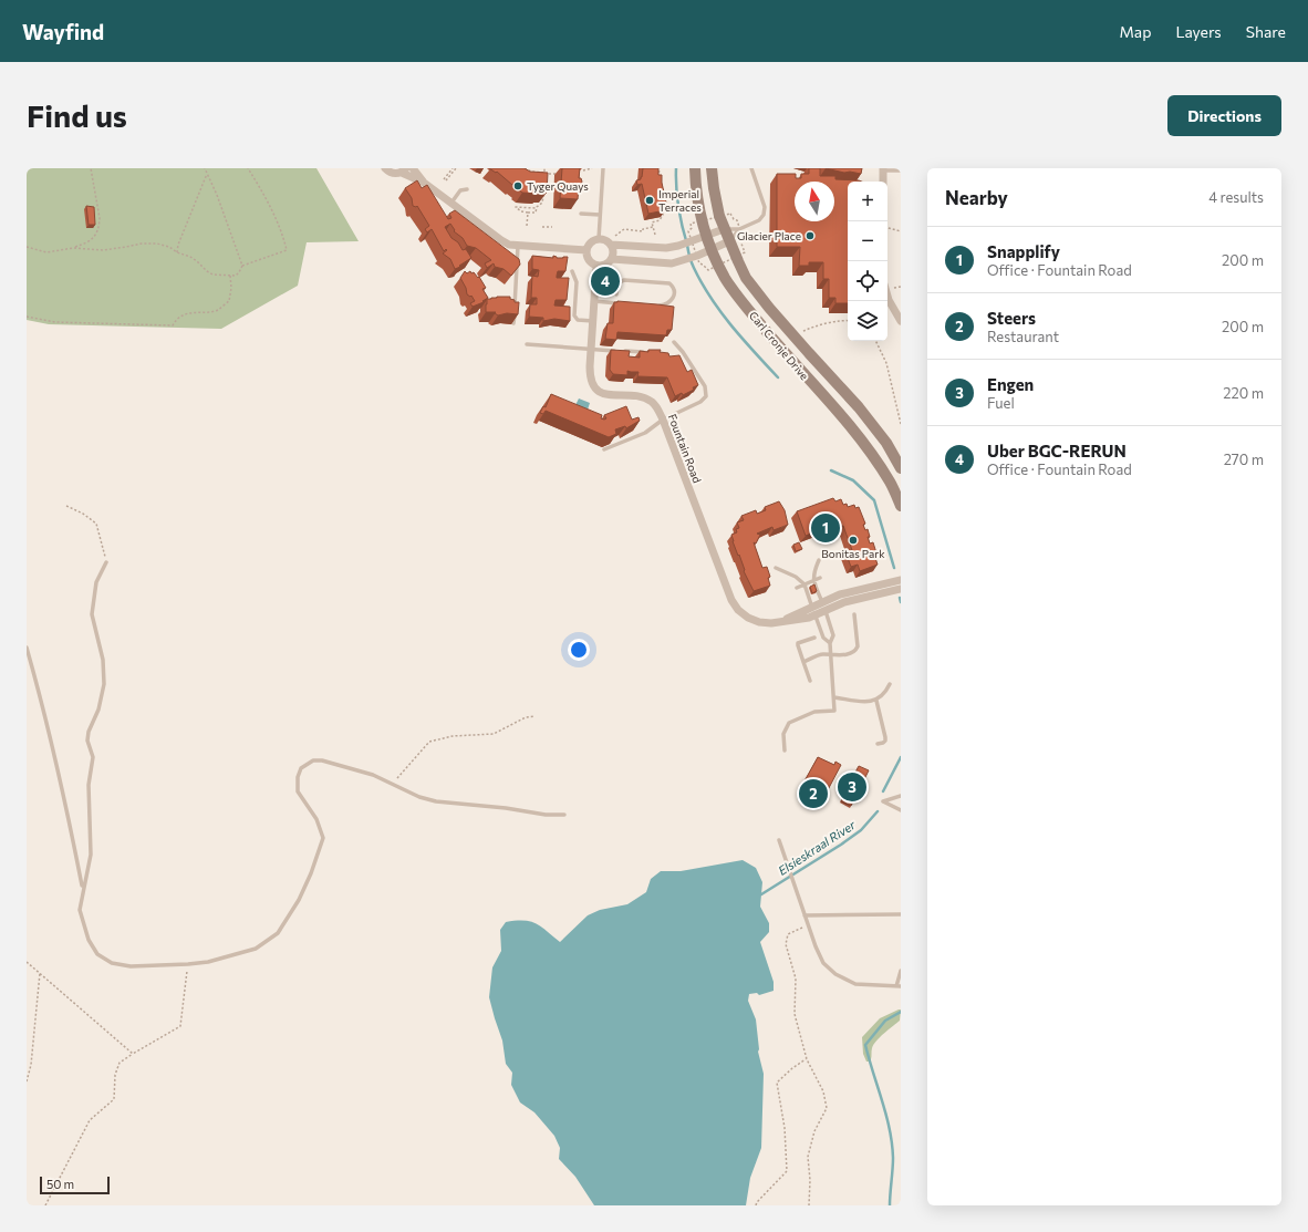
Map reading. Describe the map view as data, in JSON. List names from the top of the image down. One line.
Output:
{"streets":{"main road":["Carl Cronje Drive"],"street":["Fountain Road"]},"water":["Elsieskraal River"],"places":["Tyger Quays","Imperial Terraces","Glacier Place","Bonitas Park"],"scale_bar":"50 m","north":"top","page":{"header":"Wayfind","nav":["Map","Layers","Share"],"buttons":"Directions","title":"Find us","heading":["Nearby","4 results"],"map_buttons":["+","−"],"list":[{"mark":"1","name":"Snapplify","note":"Office · Fountain Road","value":"200 m"},{"mark":"2","name":"Steers","note":"Restaurant","value":"200 m"},{"mark":"3","name":"Engen","note":"Fuel","value":"220 m"},{"mark":"4","name":"Uber BGC-RERUN","note":"Office · Fountain Road","value":"270 m"}],"pins":["4","1","3","2"],"scale":"50 m"}}
